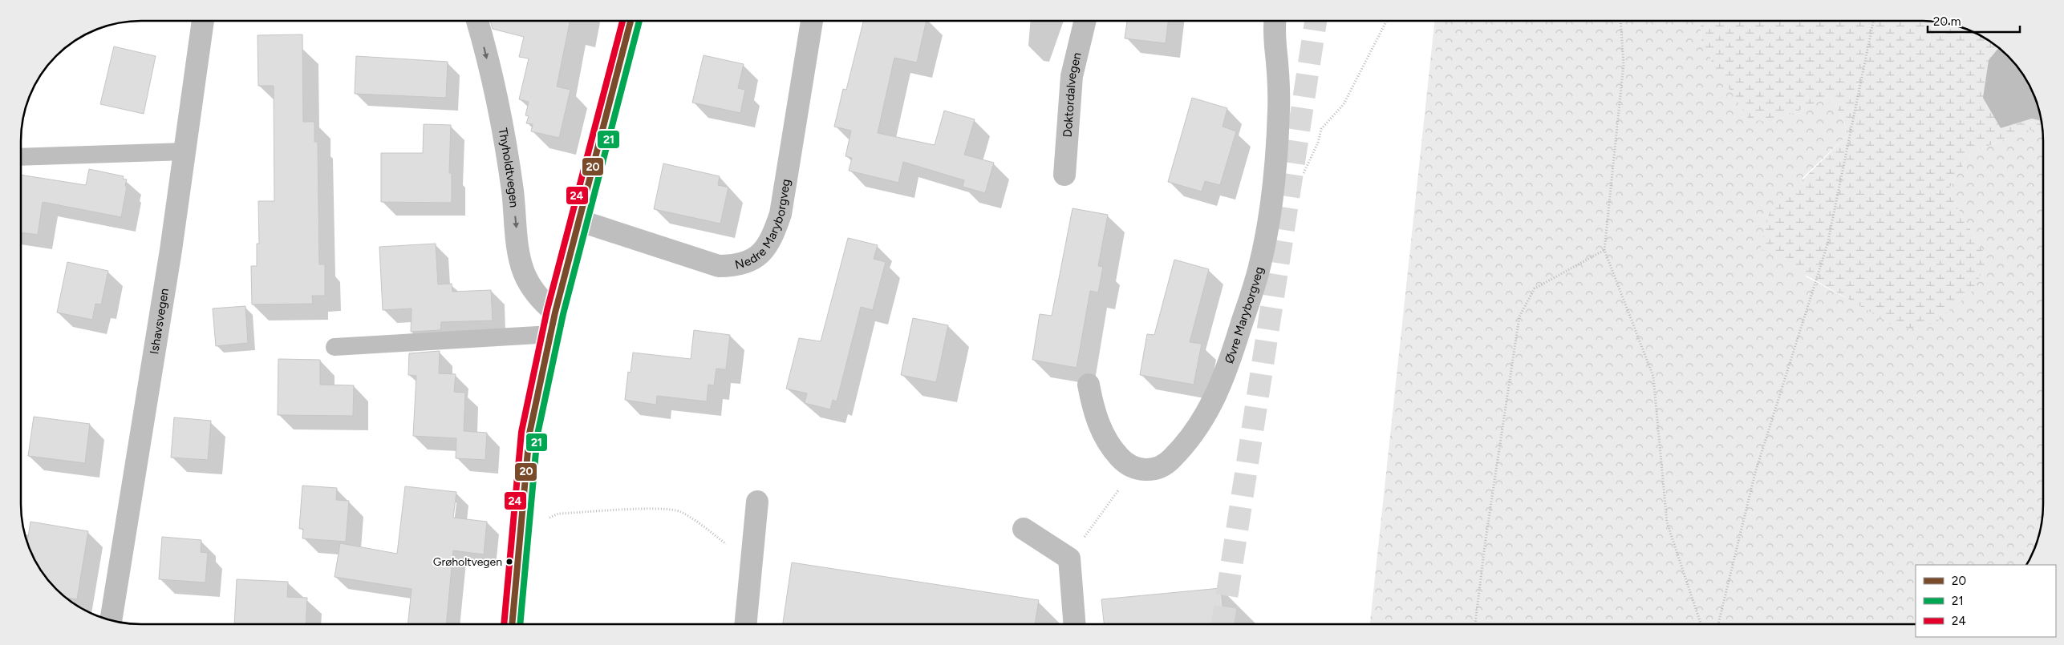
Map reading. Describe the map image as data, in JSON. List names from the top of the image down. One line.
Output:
{"streets":{"street":["Doktordalvegen","Thyholdtvegen","Nedre Maryborgveg","Øvre Maryborgveg","Ishavsvegen"]},"one_way":["Thyholdtvegen"],"places":["Grøholtvegen"],"lines":["transit line 21","transit line 20","transit line 24"],"legend":["20","21","24"],"scale_bar":"20 m"}
